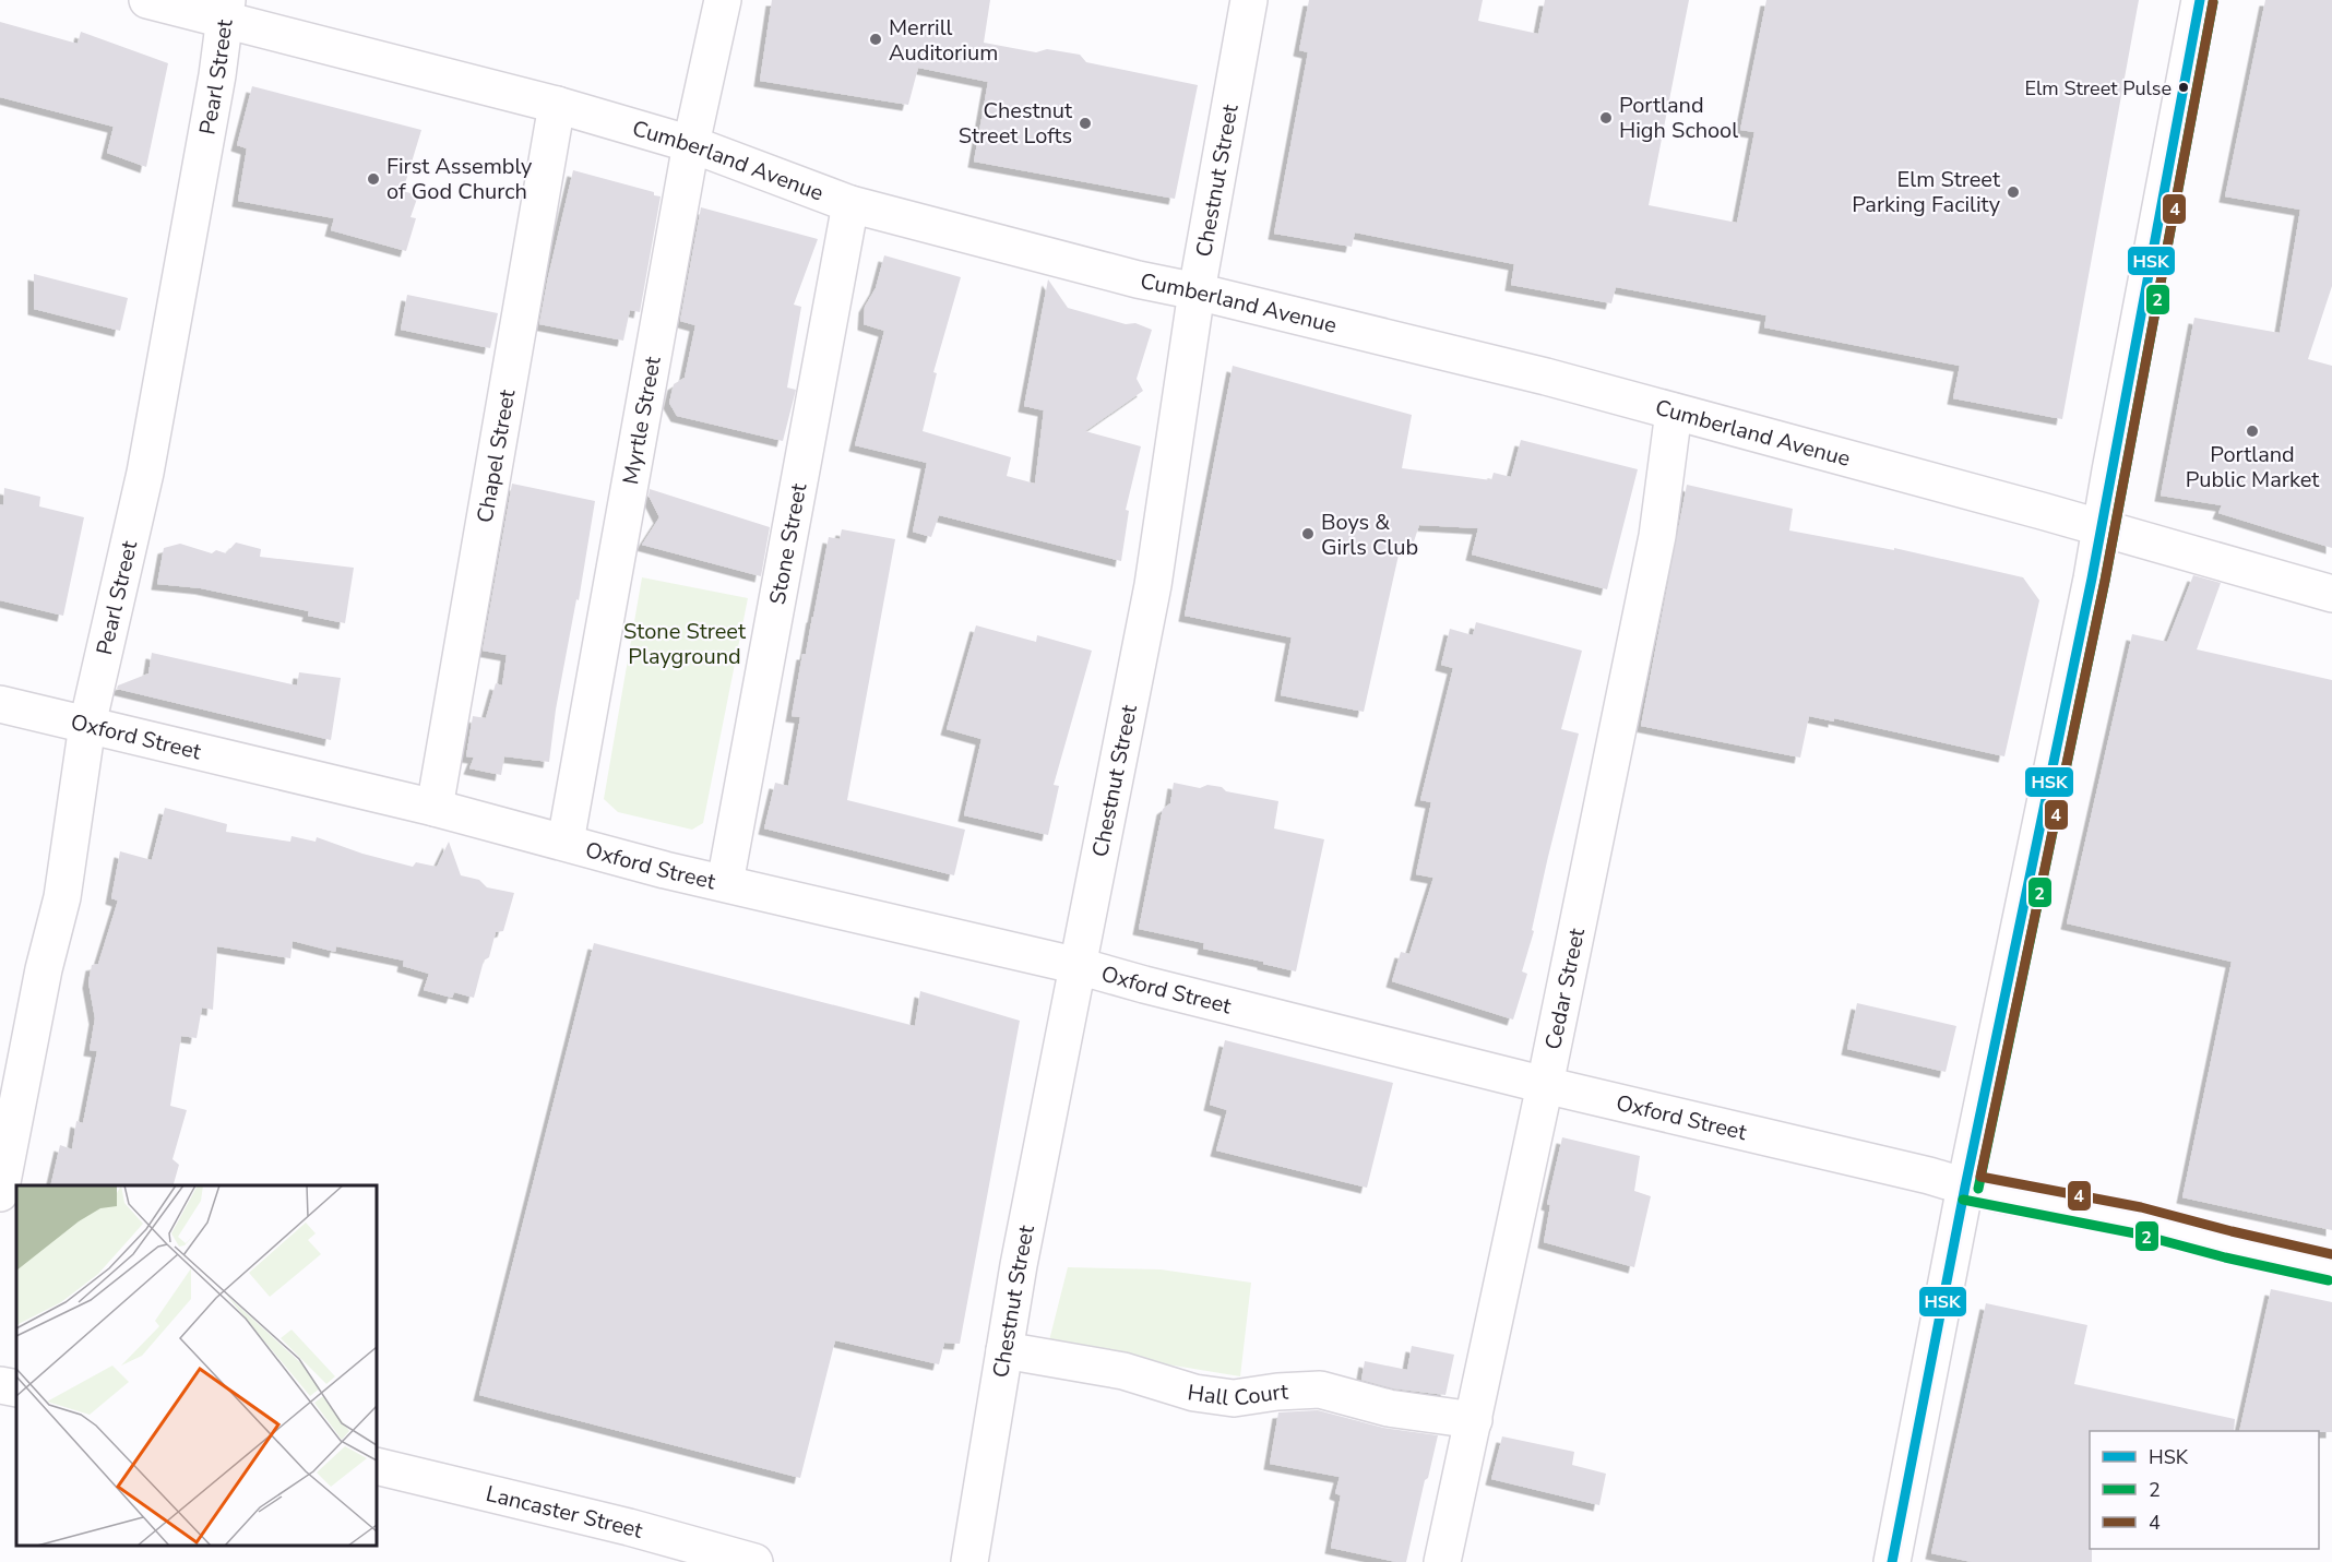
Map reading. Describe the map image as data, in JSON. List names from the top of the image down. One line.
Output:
{"streets":{"street":["Pearl Street","Cumberland Avenue","Chestnut Street","Myrtle Street","Chapel Street","Stone Street","Oxford Street","Cedar Street","Hall Court","Lancaster Street"]},"crossings":[["Pearl Street","Cumberland Avenue"],["Pearl Street","Oxford Street"],["Cumberland Avenue","Chestnut Street"],["Cumberland Avenue","Myrtle Street"],["Cumberland Avenue","Chapel Street"],["Cumberland Avenue","Stone Street"],["Cumberland Avenue","Cedar Street"],["Chestnut Street","Oxford Street"],["Chestnut Street","Hall Court"],["Myrtle Street","Oxford Street"],["Chapel Street","Oxford Street"],["Stone Street","Oxford Street"],["Oxford Street","Cedar Street"],["Cedar Street","Hall Court"]],"parks":["Stone Street Playground"],"places":["Merrill Auditorium","Elm Street Pulse","Portland High School","Chestnut Street Lofts","First Assembly of God Church","Elm Street Parking Facility","Portland Public Market","Boys & Girls Club"],"lines":["transit line HSK","transit line 2","transit line 4"],"legend":["HSK","2","4"]}
